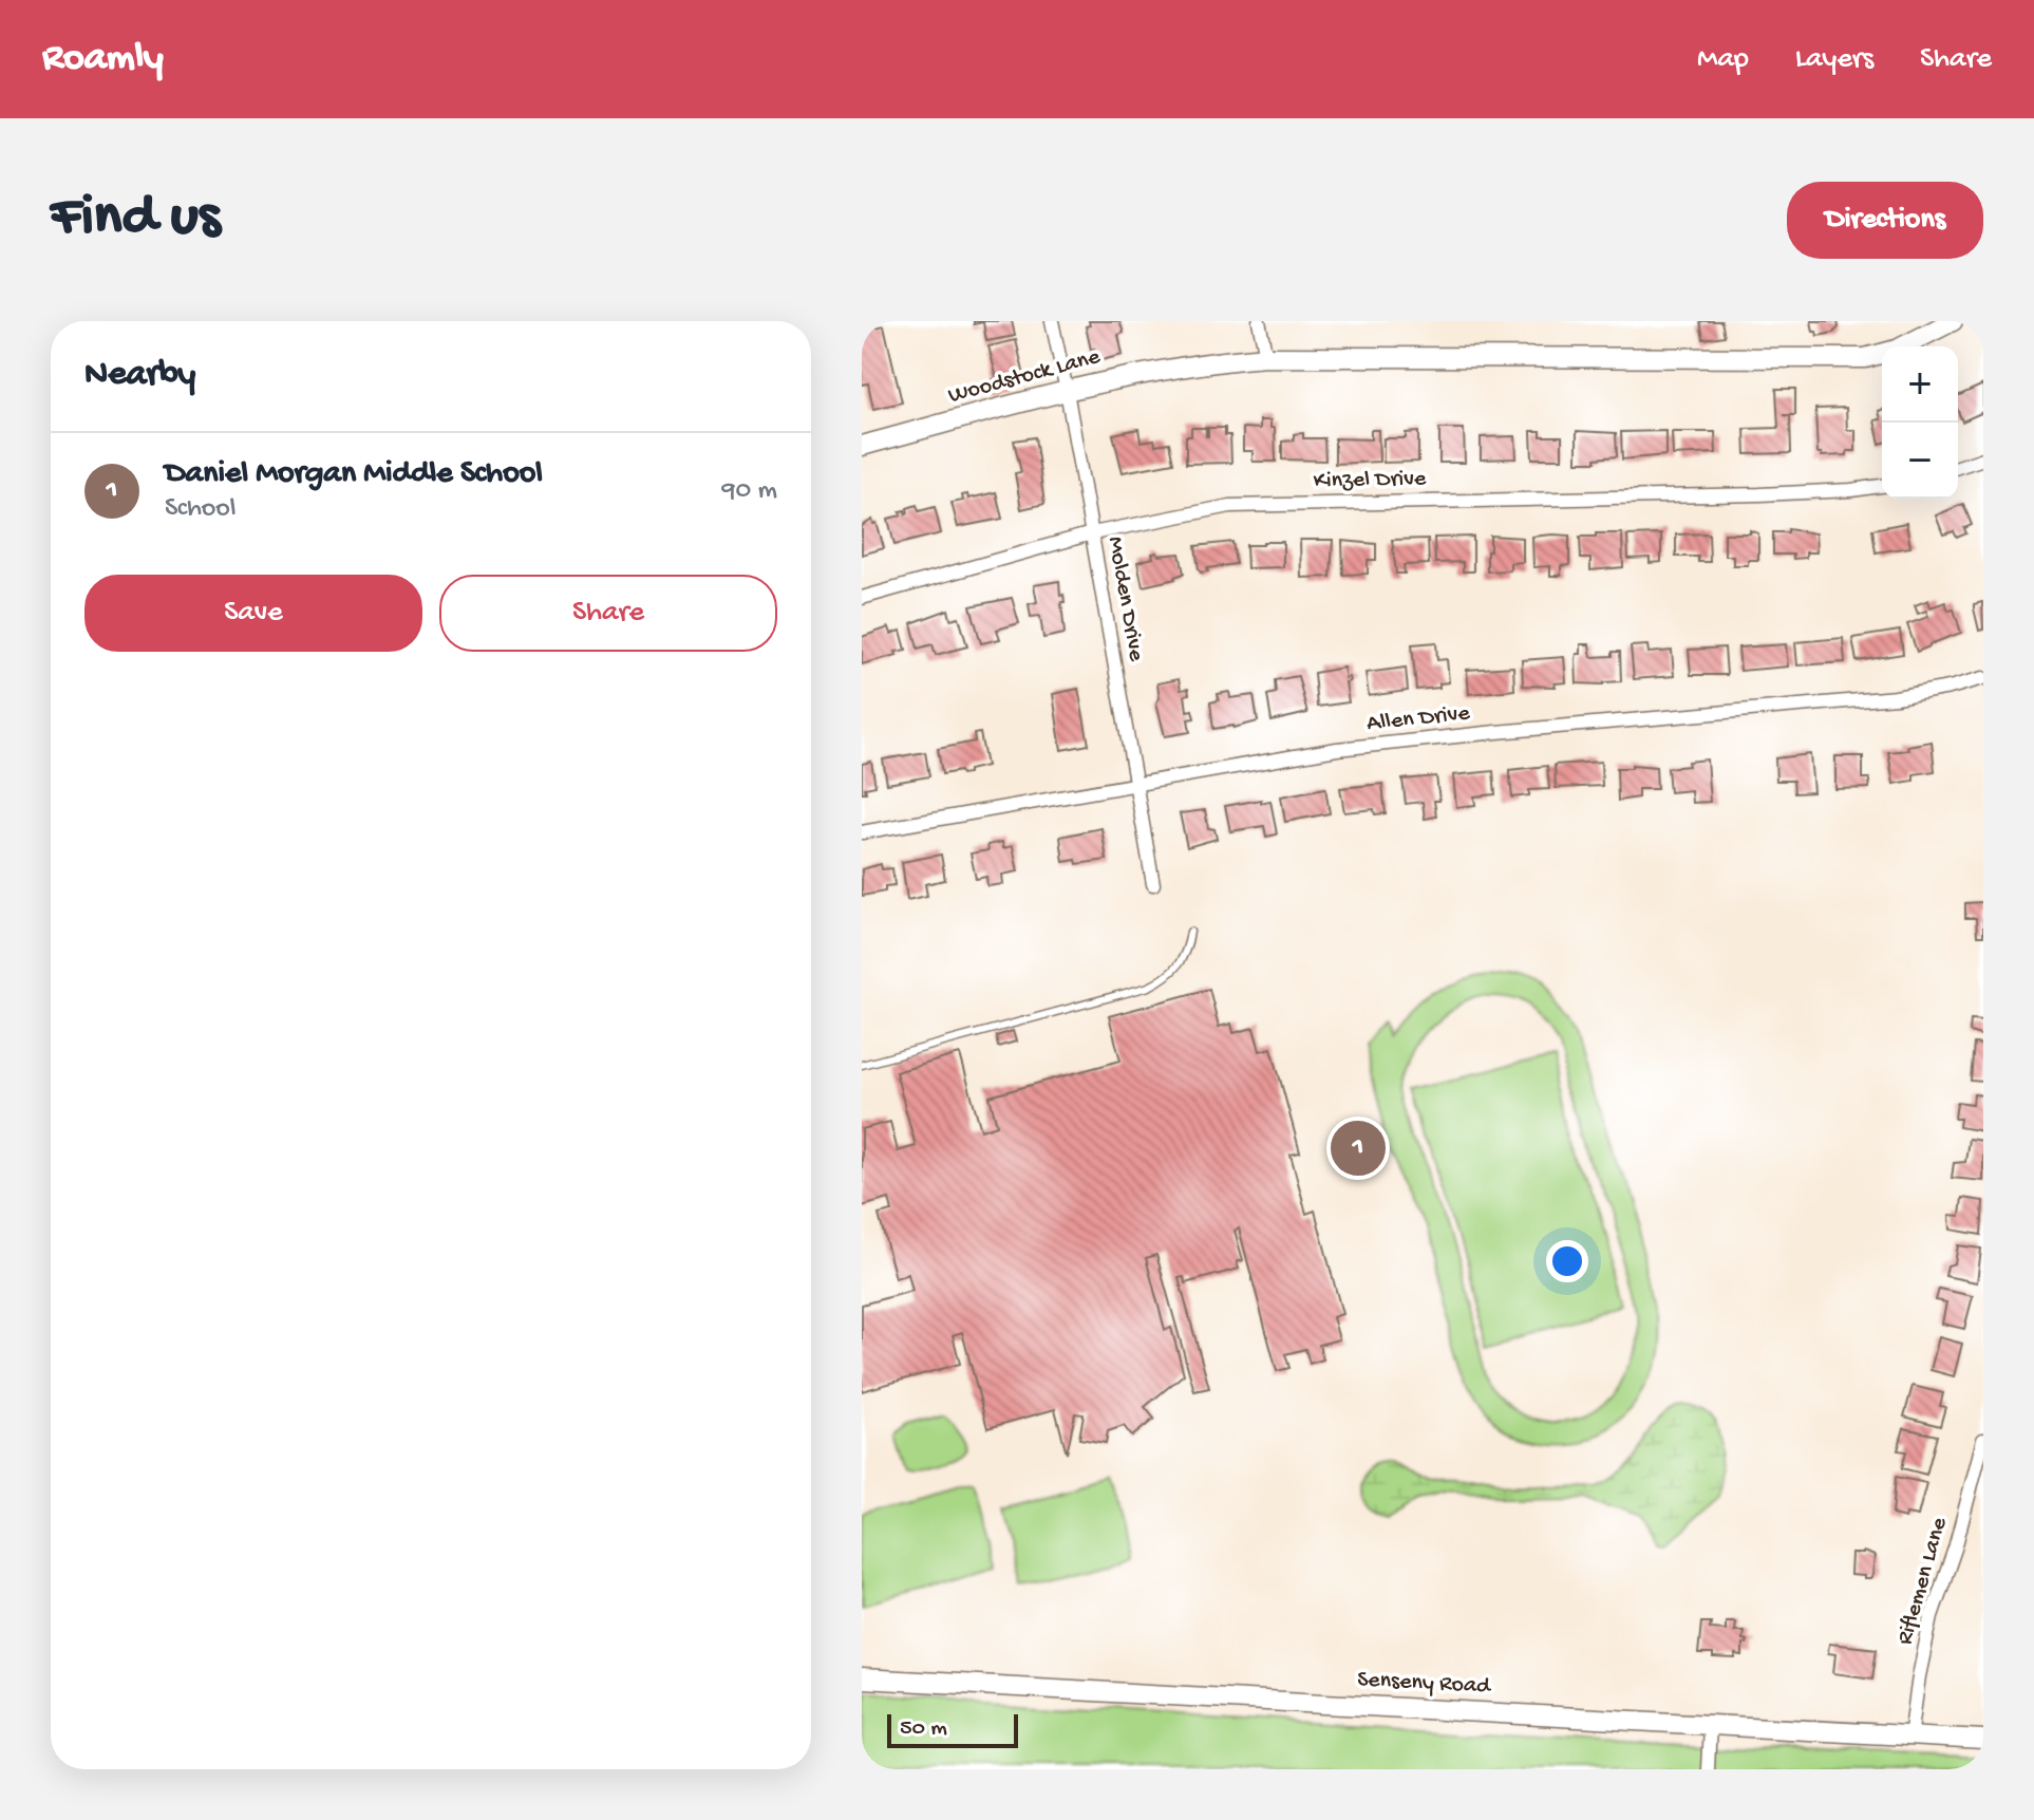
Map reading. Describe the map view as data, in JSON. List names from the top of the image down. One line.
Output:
{"streets":{"main road":["Woodstock Lane","Senseny Road"],"street":["Kinzel Drive","Molden Drive","Allen Drive","Riflemen Lane"]},"crossings":[["Woodstock Lane","Molden Drive"],["Kinzel Drive","Molden Drive"],["Molden Drive","Allen Drive"],["Riflemen Lane","Senseny Road"]],"scale_bar":"50 m","page":{"header":"Roamly","nav":["Map","Layers","Share"],"buttons":["Directions",["Save","Share"]],"title":"Find us","heading":"Nearby","map_buttons":["+","−"],"list":[{"mark":"1","name":"Daniel Morgan Middle School","note":"School","value":"90 m"}],"pins":"1","scale":"50 m"}}
